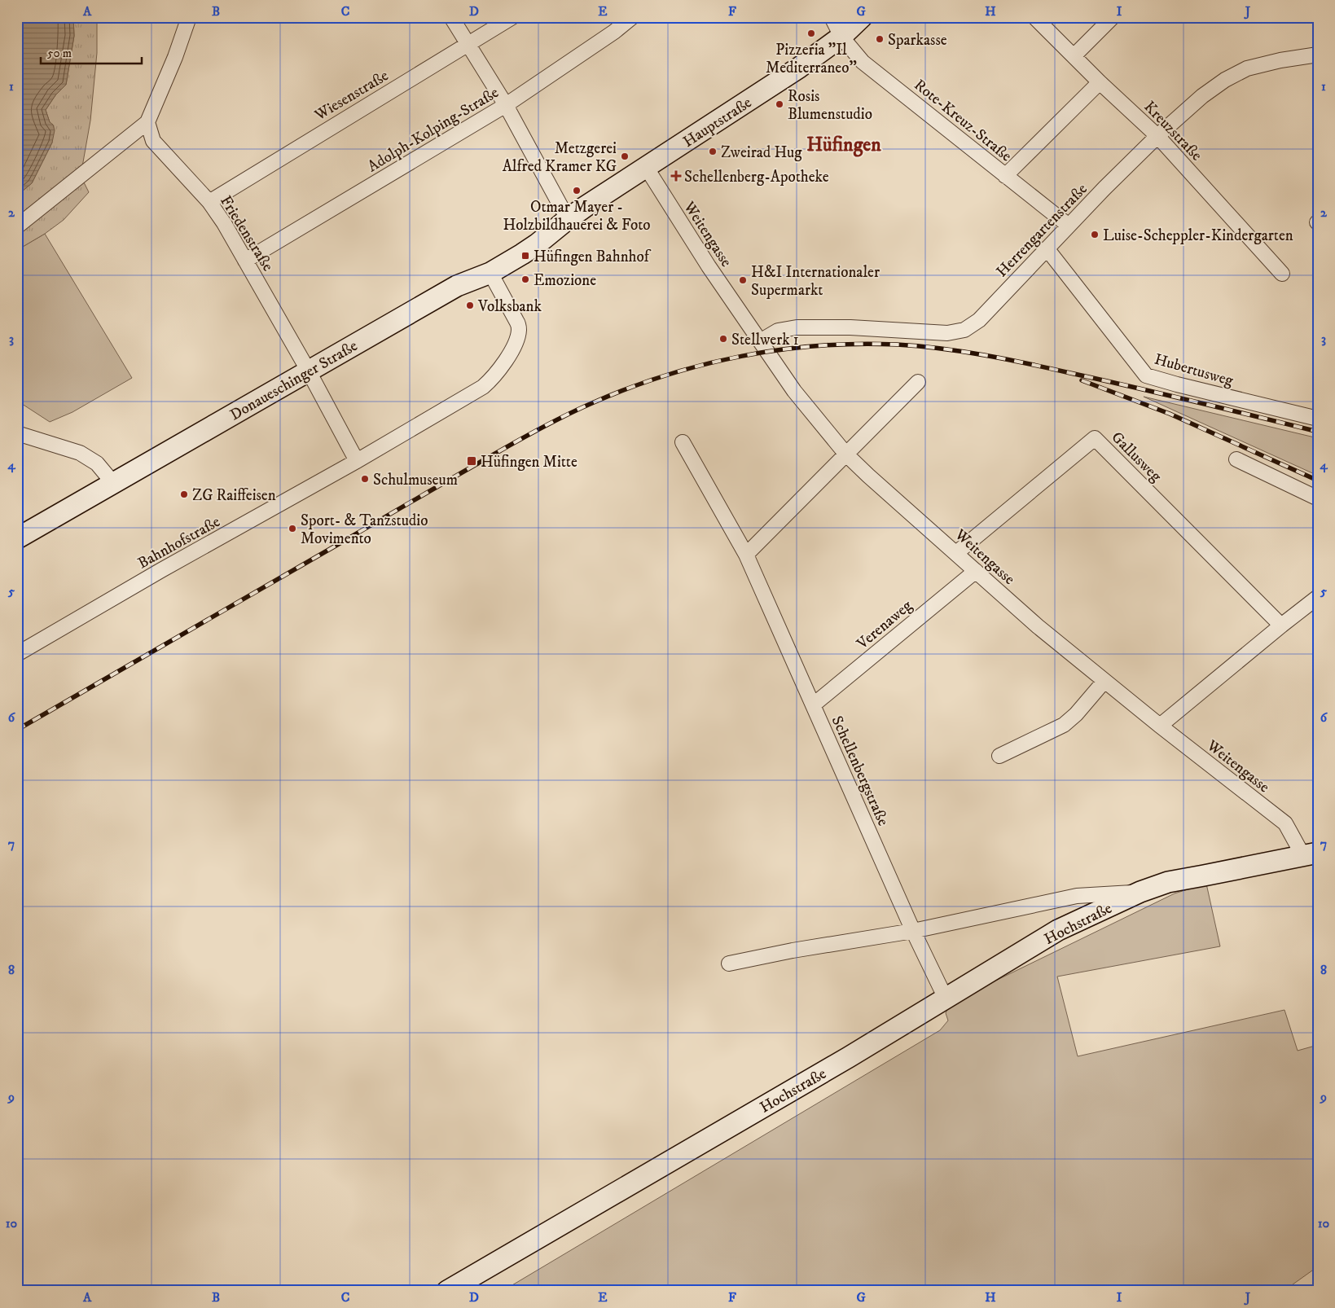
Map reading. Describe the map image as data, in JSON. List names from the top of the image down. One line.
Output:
{"streets":{"main road":["Hauptstraße","Donaueschinger Straße","Hochstraße"],"street":["Wiesenstraße","Rote-Kreuz-Straße","Adolph-Kolping-Straße","Kreuzstraße","Herrengartenstraße","Friedenstraße","Weitengasse","Hubertusweg","Gallusweg","Bahnhofstraße","Verenaweg","Schellenbergstraße"]},"crossings":[["Wiesenstraße","Friedenstraße"],["Rote-Kreuz-Straße","Hauptstraße"],["Rote-Kreuz-Straße","Herrengartenstraße"],["Hauptstraße","Weitengasse"],["Hauptstraße","Donaueschinger Straße"],["Adolph-Kolping-Straße","Friedenstraße"],["Kreuzstraße","Herrengartenstraße"],["Herrengartenstraße","Weitengasse"],["Herrengartenstraße","Hubertusweg"],["Friedenstraße","Donaueschinger Straße"],["Weitengasse","Gallusweg"],["Weitengasse","Verenaweg"],["Weitengasse","Hochstraße"],["Donaueschinger Straße","Bahnhofstraße"],["Verenaweg","Schellenbergstraße"],["Schellenbergstraße","Hochstraße"]],"districts":["Hüfingen"],"places":{"other":["Pizzeria \"Il Mediterraneo\"","Sparkasse","Rosis Blumenstudio","Zweirad Hug","Metzgerei Alfred Kramer KG","Otmar Mayer - Holzbildhauerei & Foto","Luise-Scheppler-Kindergarten","Emozione","H&I Internationaler Supermarkt","Volksbank","Stellwerk 1","Schulmuseum","ZG Raiffeisen","Sport- & Tanzstudio Movimento"],"health":["Schellenberg-Apotheke"],"transit":["Hüfingen Bahnhof","Hüfingen Mitte"]},"scale_bar":"50 m","grid":{"columns":["A","B","C","D","E","F","G","H","I","J"],"rows":["1","2","3","4","5","6","7","8","9","10"]}}
